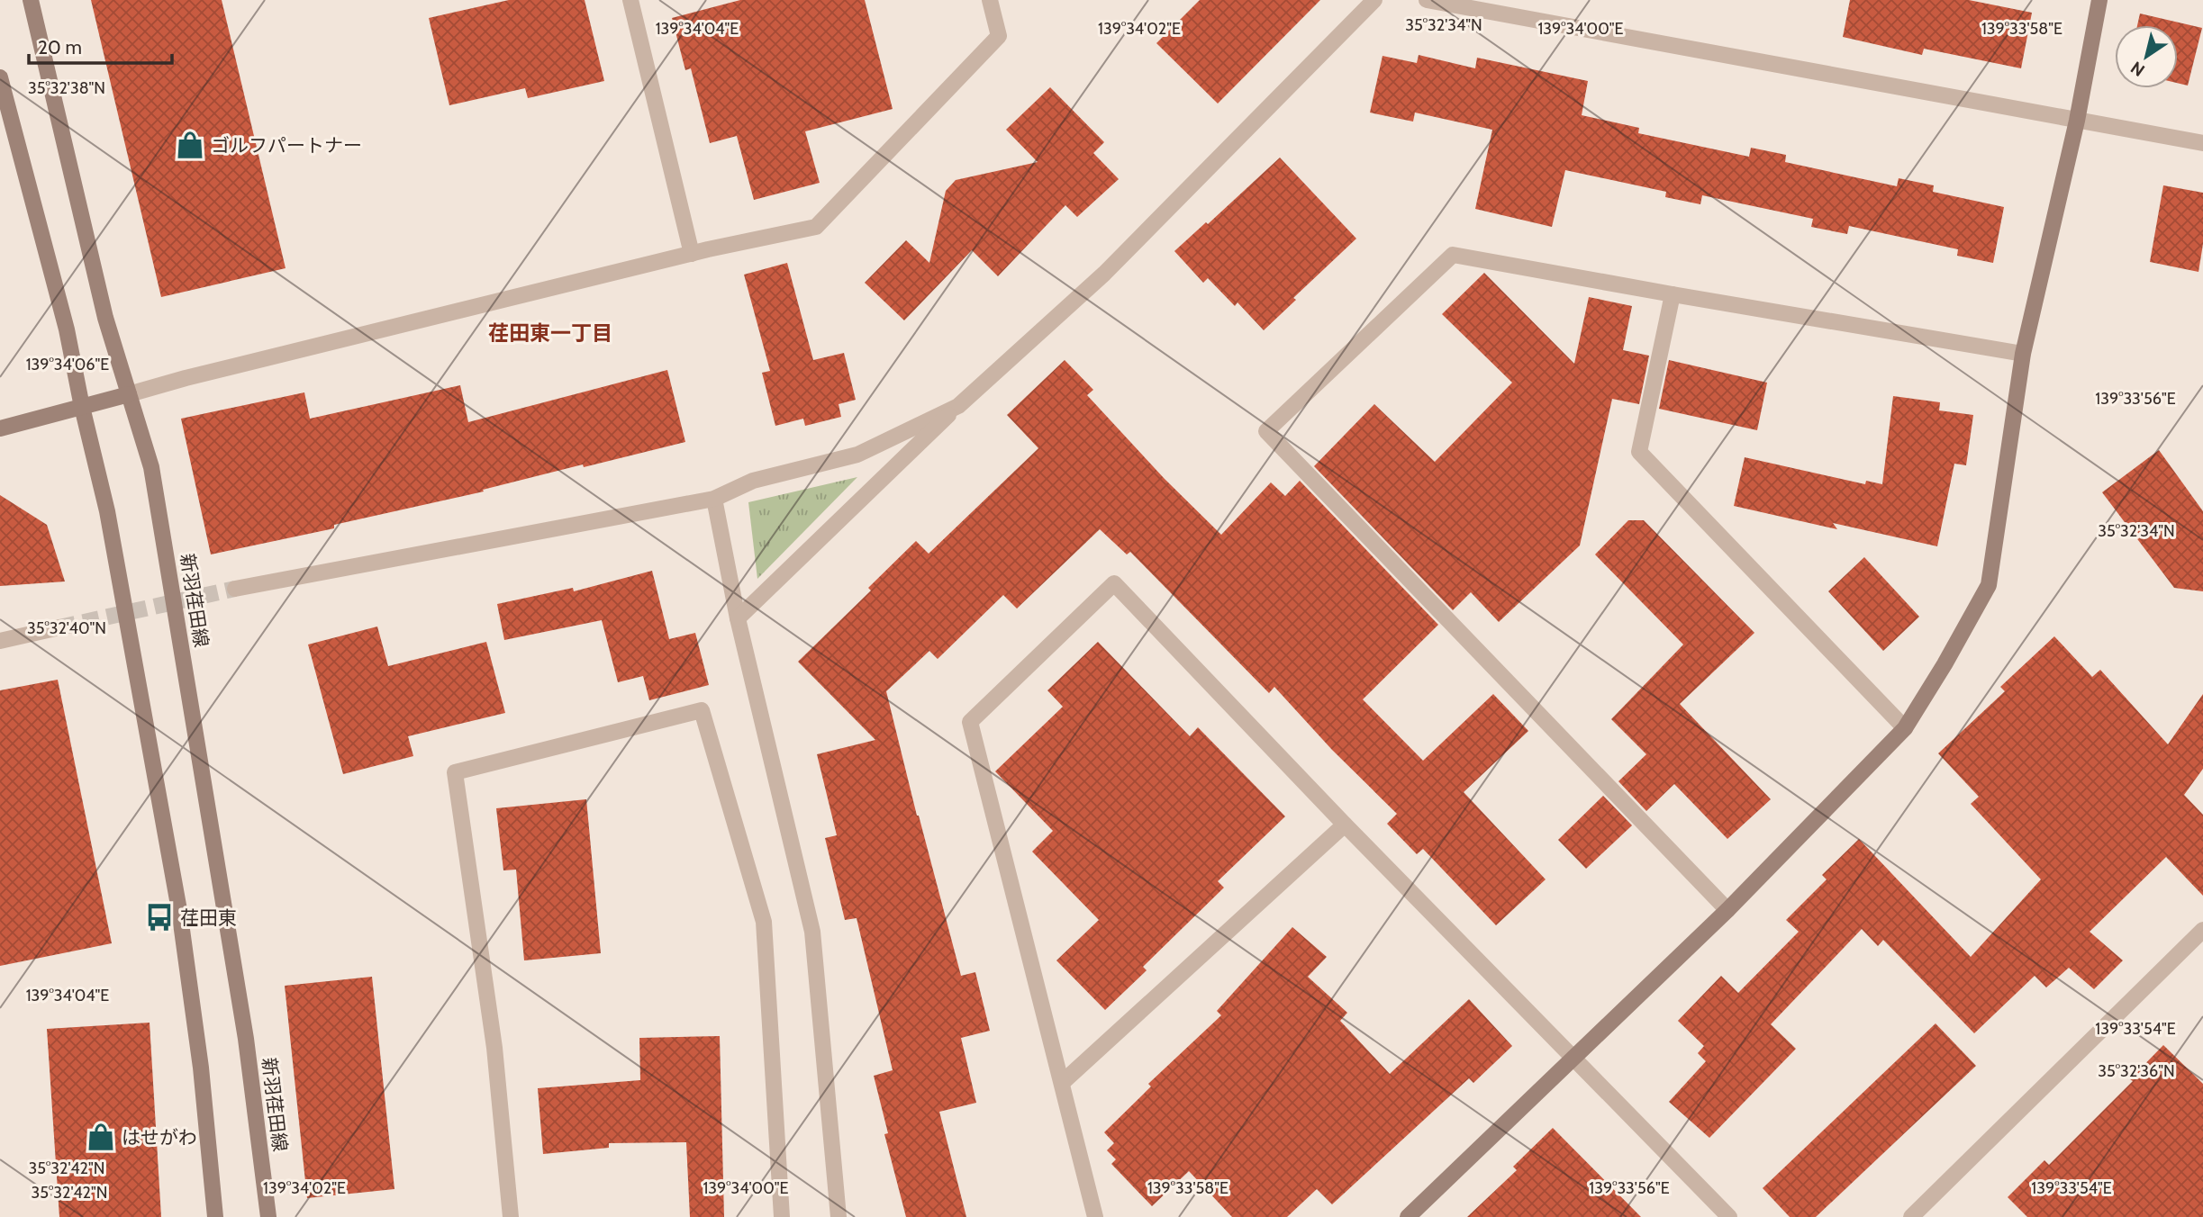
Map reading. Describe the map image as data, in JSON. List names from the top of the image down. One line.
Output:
{"streets":{"street":["新羽荏田線"]},"districts":["荏田東一丁目"],"places":{"shop":["ゴルフパートナー","はせがわ"],"bus stop":["荏田東"]},"scale_bar":"20 m","north":"bottom left","coordinates":["35°32'34\"N","139°34'04\"E","139°34'02\"E","139°34'00\"E","139°33'58\"E","35°32'38\"N","139°34'06\"E","139°33'56\"E","35°32'40\"N","139°33'54\"E","35°32'36\"N","35°32'42\"N"]}
